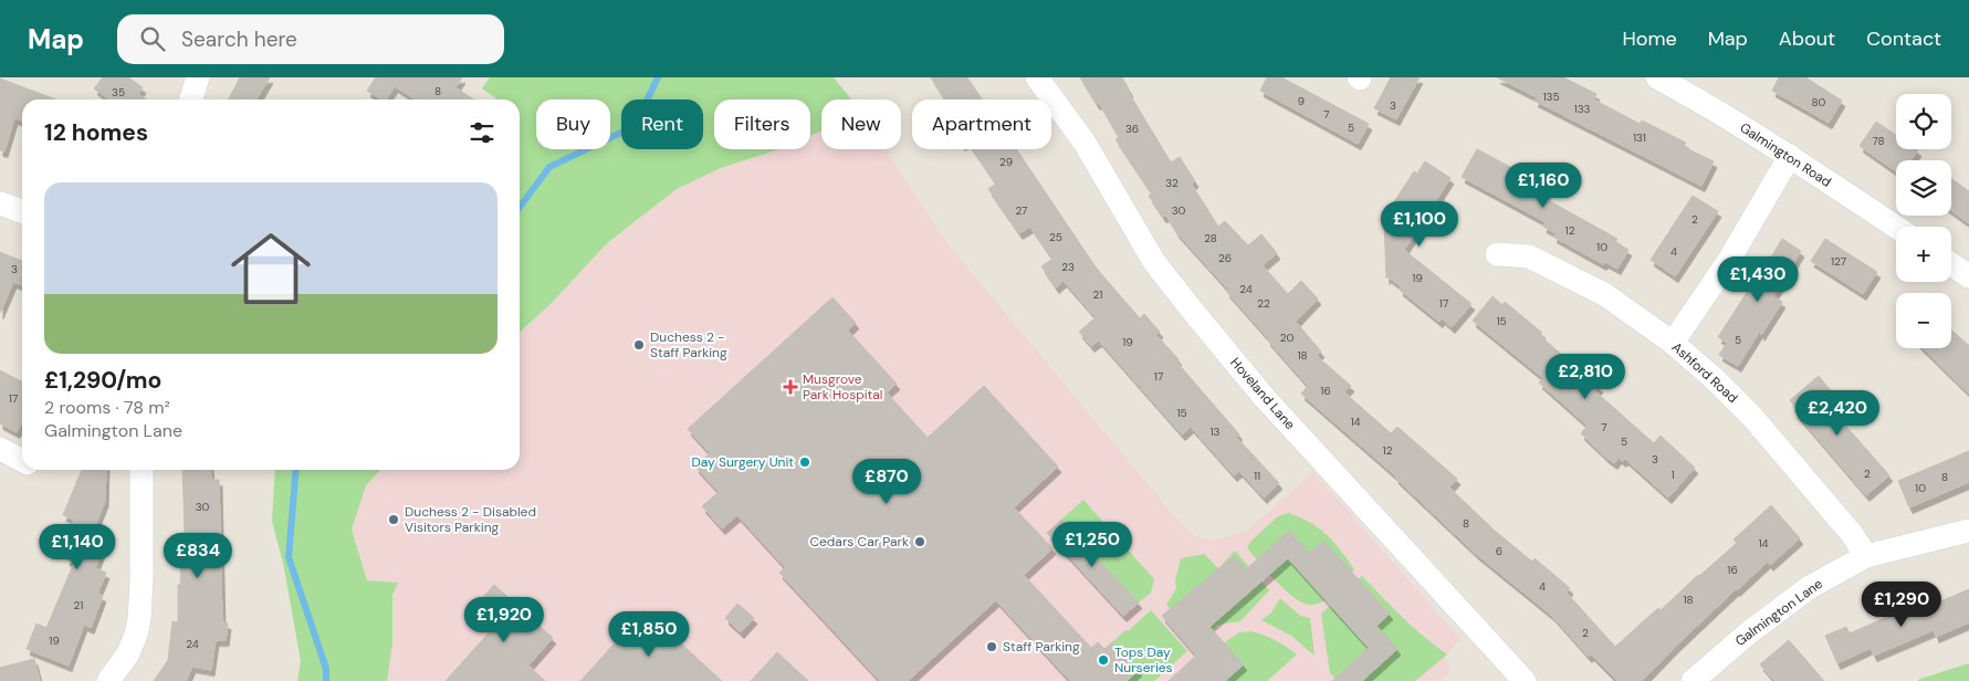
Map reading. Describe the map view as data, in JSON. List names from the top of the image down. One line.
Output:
{"streets":{"street":["Galmington Road","Ashford Road","Hoveland Lane","Galmington Lane"]},"crossings":[["Ashford Road","Galmington Lane"]],"places":{"other":["Duchess 2 - Staff Parking","Day Surgery Unit","Duchess 2 - Disabled Visitors Parking","Cedars Car Park","Staff Parking","Tops Day Nurseries"],"health":["Musgrove Park Hospital"]},"house_numbers":["8","35","135","9","80","3","133","7","5","36","131","78","29","32","27","30","2","12","25","28","10","4","26","127","23","3","19","24","21","22","17","15","20","5","19","18","17","16","17","15","14","7","13","5","12","3","2","1","11","8","10","30","8","14","6","16","4","18","21","2","19","24"],"page":{"header":"Map","search":"Search here","nav":["Home","Map","About","Contact"],"map_buttons":["+","−"],"chip":["Buy","Rent","Filters","New","Apartment"],"heading":"12 homes","price":["£1,160","£1,100","£1,430","£2,810","£2,420","£870","£1,250","£1,140","£834","£1,290","£1,920","£1,850"],"list":[{"name":"£1,290/mo","note":"2 rooms · 78 m² · Galmington Lane"}]}}
